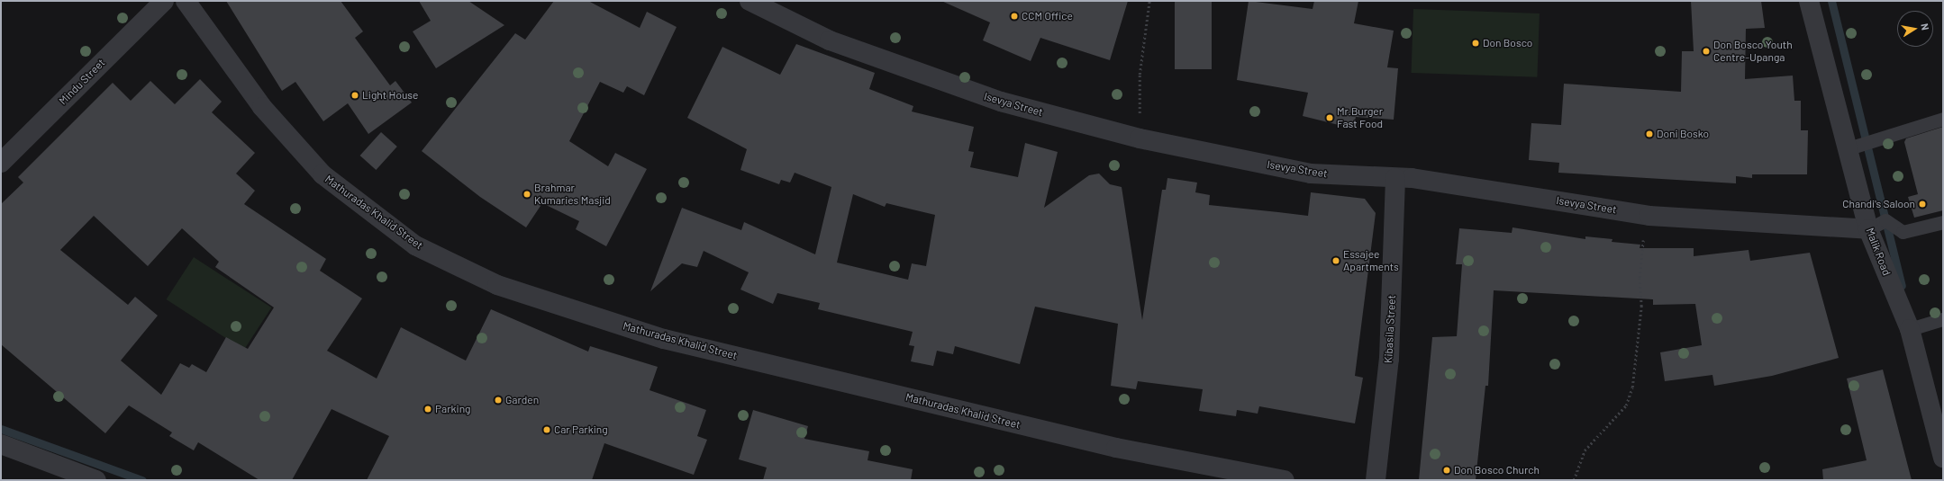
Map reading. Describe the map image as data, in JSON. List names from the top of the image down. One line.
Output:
{"streets":{"street":["Mindu Street","Isevya Street","Mathuradas Khalid Street","Malik Road","Kibasila Street"]},"crossings":[["Isevya Street","Malik Road"],["Isevya Street","Kibasila Street"]],"places":["CCM Office","Don Bosco","Don Bosco Youth Centre-Upanga","Light House","Mr.Burger Fast Food","Doni Bosko","Brahmar Kumaries Masjid","Chandi's Saloon","Essajee Apartments","Garden","Parking","Car Parking","Don Bosco Church"],"north":"right"}
